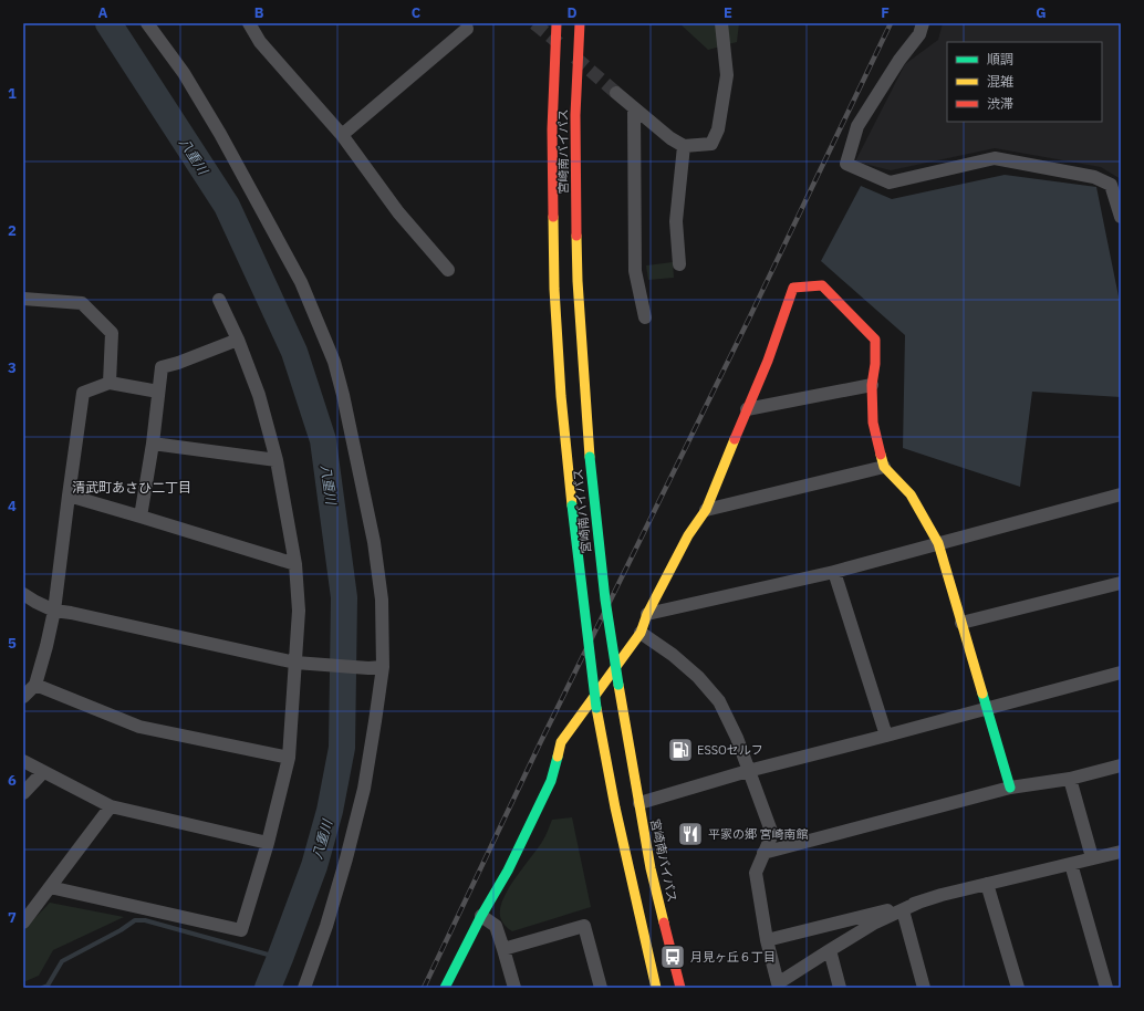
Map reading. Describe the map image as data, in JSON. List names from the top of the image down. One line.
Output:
{"streets":{"main road":["宮崎南バイパス"]},"districts":["清武町あさひ二丁目"],"water":["八重川"],"places":{"fuel station":["ESSOセルフ"],"restaurant":["平家の郷 宮崎南館"],"bus stop":["月見ヶ丘６丁目"]},"legend":["順調","混雑","渋滞"],"grid":{"columns":["A","B","C","D","E","F","G"],"rows":["1","2","3","4","5","6","7"]}}
